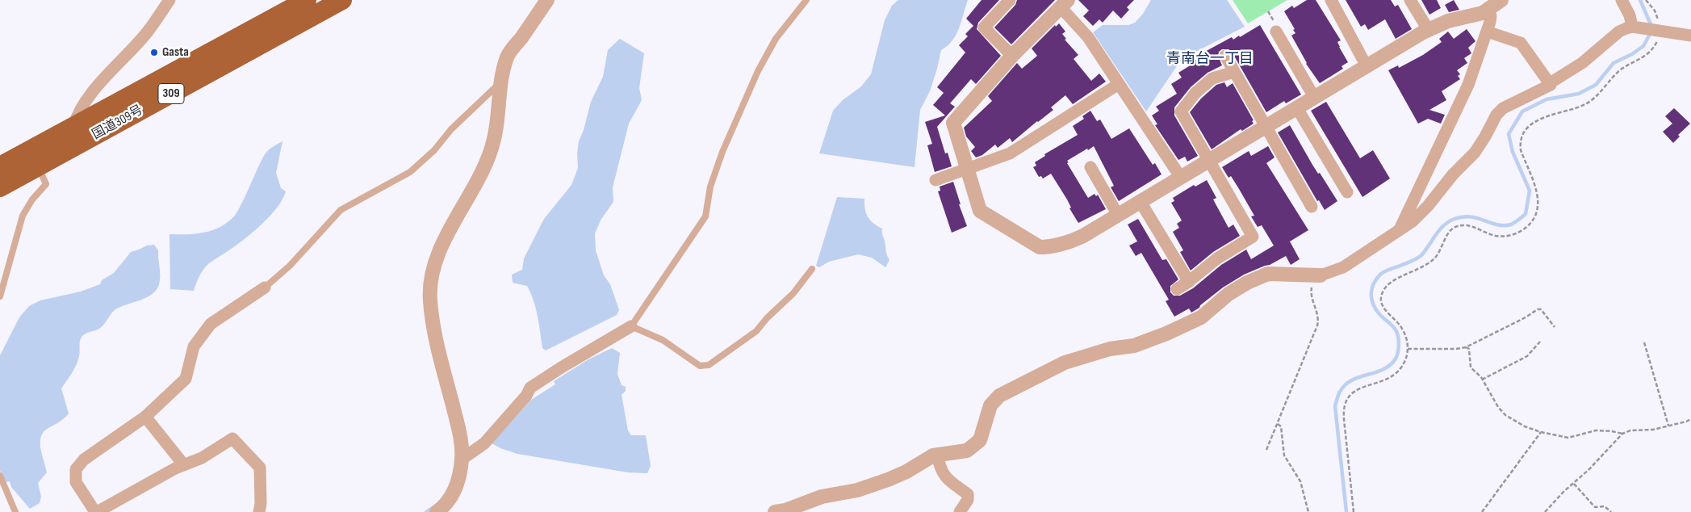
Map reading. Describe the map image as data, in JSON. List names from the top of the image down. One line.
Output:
{"streets":{"highway":["309","国道309号"]},"districts":["青南台一丁目"],"places":["Gasta"]}
